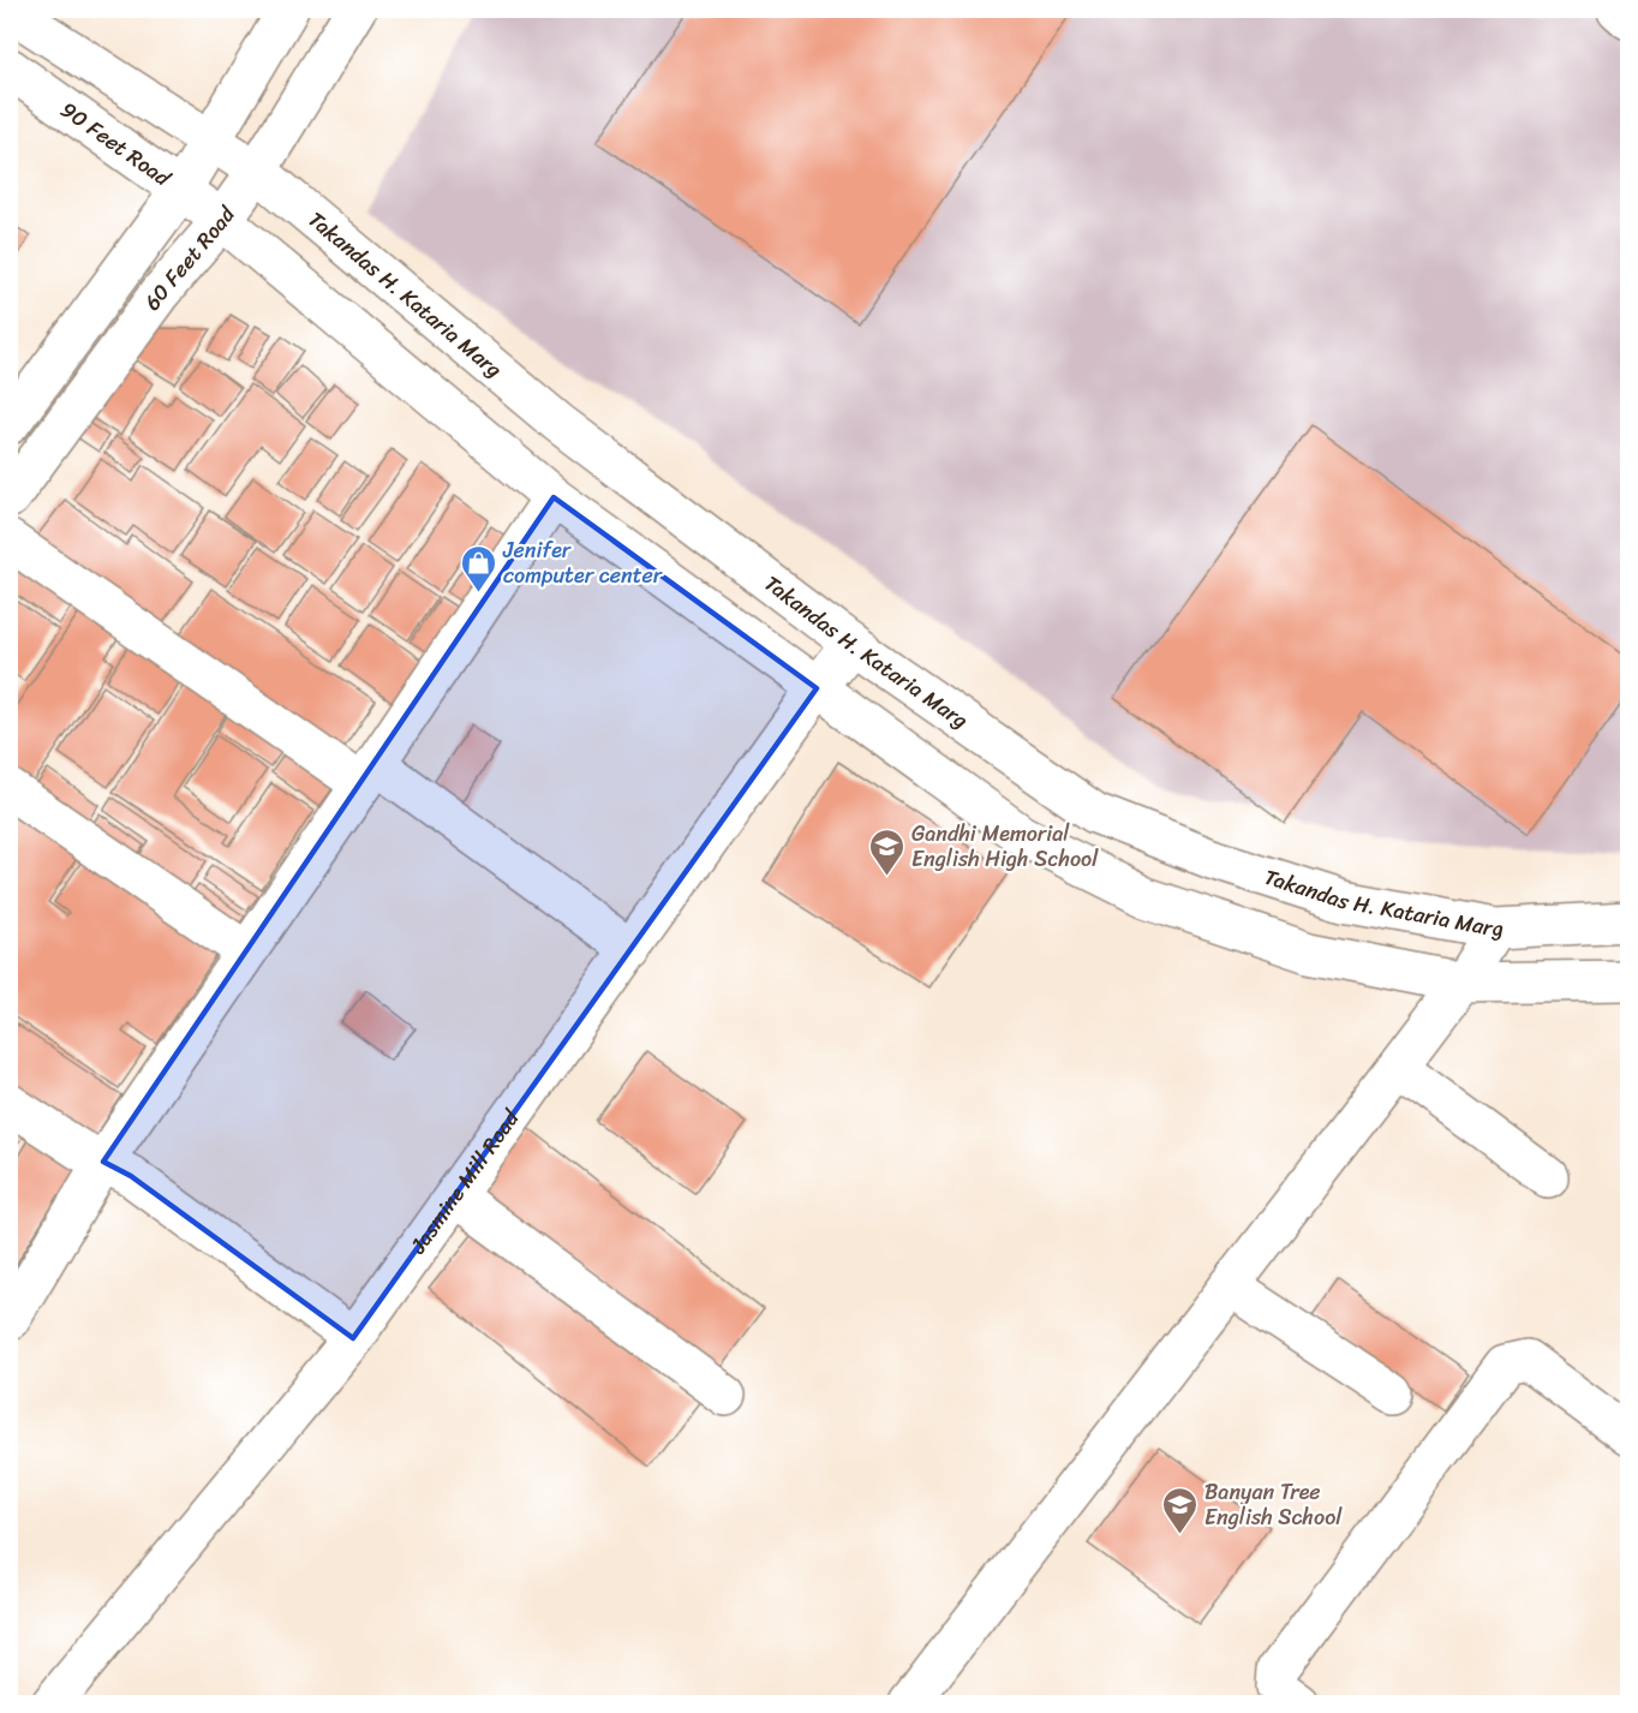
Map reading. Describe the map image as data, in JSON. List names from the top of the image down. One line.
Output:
{"streets":{"street":["90 Feet Road","60 Feet Road","Takandas H. Kataria Marg","Jasmine Mill Road"]},"crossings":[["90 Feet Road","60 Feet Road"],["60 Feet Road","Takandas H. Kataria Marg"],["Takandas H. Kataria Marg","Jasmine Mill Road"]],"places":{"shop":["Jenifer computer center"],"school or university":["Gandhi Memorial English High School","Banyan Tree English School"]}}
